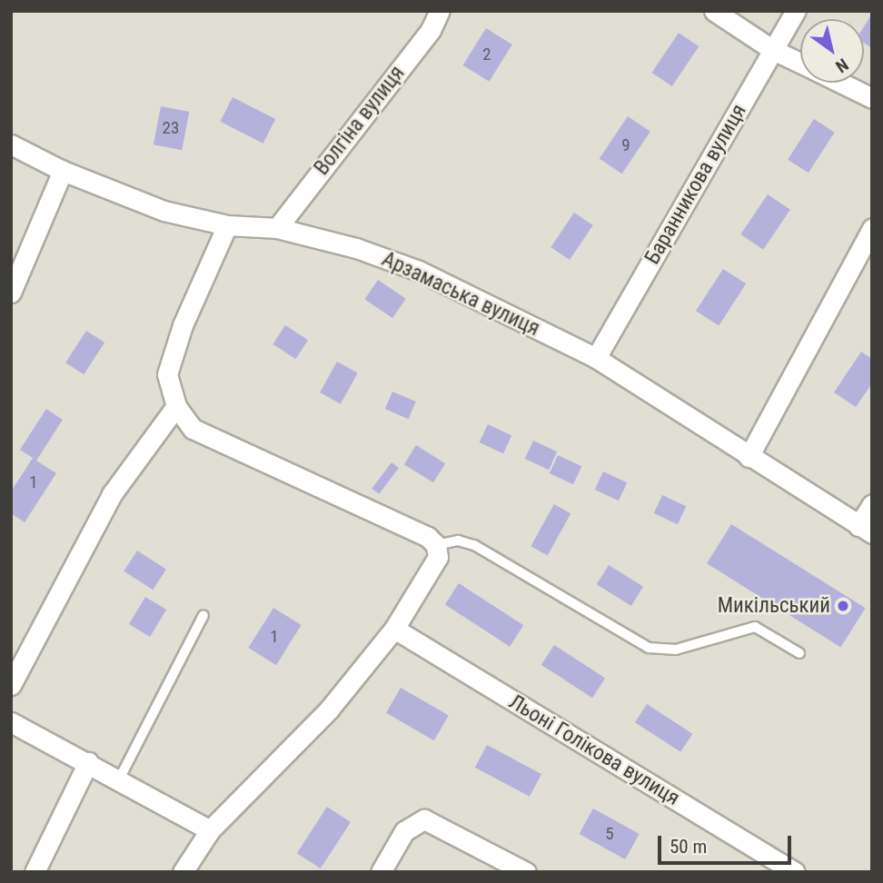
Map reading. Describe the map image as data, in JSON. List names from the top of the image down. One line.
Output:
{"streets":{"street":["Волгіна вулиця","Баранникова вулиця","Арзамаська вулиця","Льоні Голікова вулиця"]},"crossings":[["Волгіна вулиця","Арзамаська вулиця"],["Баранникова вулиця","Арзамаська вулиця"]],"places":["Микільський"],"house_numbers":["2","23","9","1","1","5"],"scale_bar":"50 m","north":"bottom right"}
